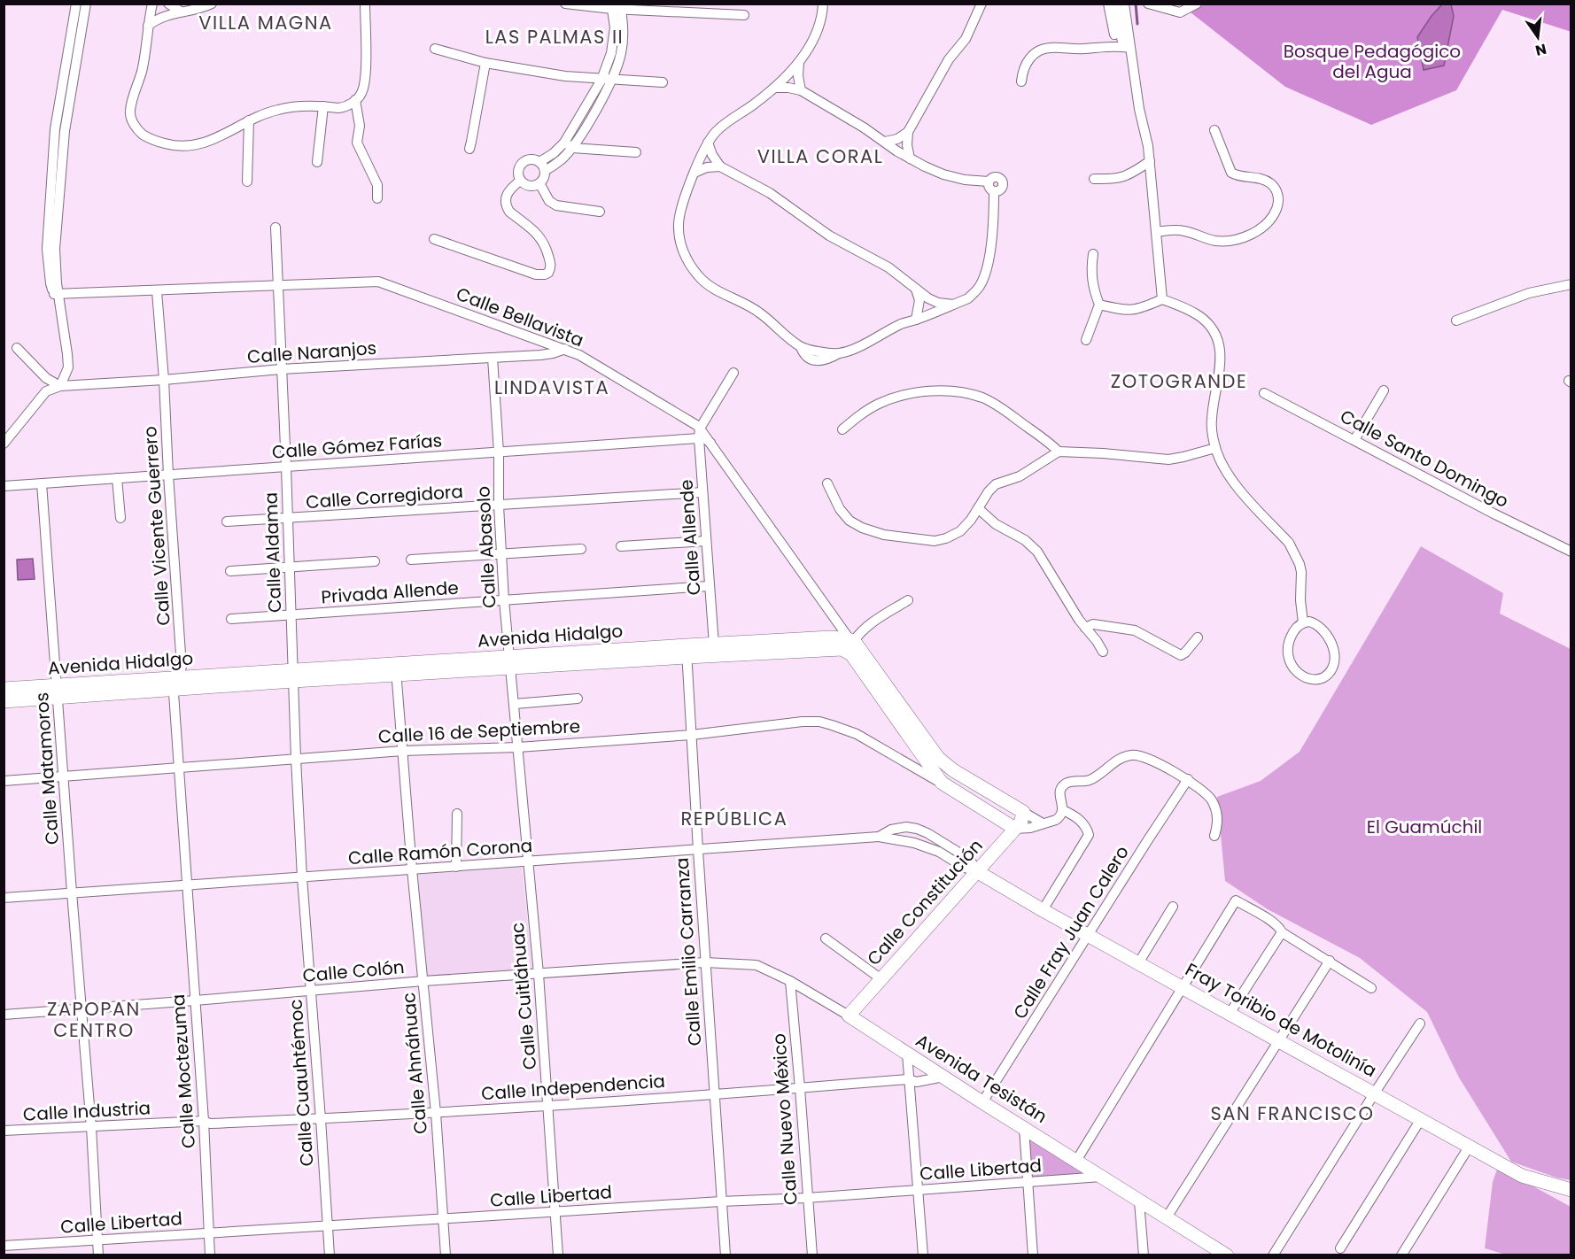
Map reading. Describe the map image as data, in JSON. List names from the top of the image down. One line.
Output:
{"streets":{"main road":["Avenida Hidalgo","Calle Constitución","Fray Toribio de Motolinía","Avenida Tesistán"],"street":["Calle Bellavista","Calle Naranjos","Calle Gómez Farías","Calle Santo Domingo","Calle Corregidora","Calle Vicente Guerrero","Calle Allende","Calle Abasolo","Calle Aldama","Privada Allende","Calle 16 de Septiembre","Calle Matamoros","Calle Ramón Corona","Calle Fray Juan Calero","Calle Emilio Carranza","Calle Colón","Calle Cuitláhuac","Calle Ahnáhuac","Calle Moctezuma","Calle Cuauhtémoc","Calle Independencia","Calle Industria","Calle Nuevo México","Calle Libertad"]},"crossings":[["Calle Bellavista","Calle Naranjos"],["Calle Bellavista","Calle Gómez Farías"],["Calle Bellavista","Calle Vicente Guerrero"],["Calle Bellavista","Calle Allende"],["Calle Bellavista","Calle Aldama"],["Calle Bellavista","Avenida Hidalgo"],["Calle Naranjos","Calle Vicente Guerrero"],["Calle Naranjos","Calle Abasolo"],["Calle Naranjos","Calle Aldama"],["Calle Gómez Farías","Calle Vicente Guerrero"],["Calle Gómez Farías","Calle Allende"],["Calle Gómez Farías","Calle Abasolo"],["Calle Gómez Farías","Calle Aldama"],["Calle Gómez Farías","Calle Matamoros"],["Calle Corregidora","Calle Allende"],["Calle Corregidora","Calle Abasolo"],["Calle Corregidora","Calle Aldama"],["Calle Vicente Guerrero","Avenida Hidalgo"],["Calle Vicente Guerrero","Calle 16 de Septiembre"],["Calle Vicente Guerrero","Calle Ramón Corona"],["Calle Vicente Guerrero","Calle Moctezuma"],["Calle Allende","Privada Allende"],["Calle Allende","Avenida Hidalgo"],["Calle Abasolo","Privada Allende"],["Calle Abasolo","Avenida Hidalgo"],["Calle Abasolo","Calle 16 de Septiembre"],["Calle Abasolo","Calle Ramón Corona"],["Calle Abasolo","Calle Cuitláhuac"],["Calle Aldama","Privada Allende"],["Calle Aldama","Avenida Hidalgo"],["Calle Aldama","Calle 16 de Septiembre"],["Calle Aldama","Calle Ramón Corona"],["Calle Aldama","Calle Cuauhtémoc"],["Avenida Hidalgo","Calle 16 de Septiembre"],["Avenida Hidalgo","Calle Matamoros"],["Avenida Hidalgo","Calle Constitución"],["Avenida Hidalgo","Calle Emilio Carranza"],["Avenida Hidalgo","Calle Ahnáhuac"],["Calle 16 de Septiembre","Calle Matamoros"],["Calle 16 de Septiembre","Calle Emilio Carranza"],["Calle 16 de Septiembre","Calle Ahnáhuac"],["Calle Matamoros","Calle Ramón Corona"],["Calle Matamoros","Calle Colón"],["Calle Matamoros","Calle Industria"],["Calle Matamoros","Calle Libertad"],["Calle Ramón Corona","Calle Constitución"],["Calle Ramón Corona","Calle Emilio Carranza"],["Calle Ramón Corona","Calle Cuitláhuac"],["Calle Ramón Corona","Fray Toribio de Motolinía"],["Calle Ramón Corona","Calle Ahnáhuac"],["Calle Ramón Corona","Calle Moctezuma"],["Calle Ramón Corona","Calle Cuauhtémoc"],["Calle Constitución","Fray Toribio de Motolinía"],["Calle Constitución","Avenida Tesistán"],["Calle Fray Juan Calero","Fray Toribio de Motolinía"],["Calle Fray Juan Calero","Avenida Tesistán"],["Calle Emilio Carranza","Calle Colón"],["Calle Emilio Carranza","Avenida Tesistán"],["Calle Emilio Carranza","Calle Independencia"],["Calle Emilio Carranza","Calle Libertad"],["Calle Colón","Calle Cuitláhuac"],["Calle Colón","Calle Ahnáhuac"],["Calle Colón","Calle Moctezuma"],["Calle Colón","Avenida Tesistán"],["Calle Colón","Calle Cuauhtémoc"],["Calle Cuitláhuac","Calle Independencia"],["Calle Cuitláhuac","Calle Libertad"],["Calle Ahnáhuac","Calle Independencia"],["Calle Ahnáhuac","Calle Libertad"],["Calle Moctezuma","Calle Independencia"],["Calle Moctezuma","Calle Industria"],["Calle Moctezuma","Calle Libertad"],["Avenida Tesistán","Calle Independencia"],["Avenida Tesistán","Calle Nuevo México"],["Avenida Tesistán","Calle Libertad"],["Calle Cuauhtémoc","Calle Independencia"],["Calle Cuauhtémoc","Calle Libertad"],["Calle Independencia","Calle Industria"],["Calle Independencia","Calle Nuevo México"],["Calle Nuevo México","Calle Libertad"]],"districts":["VILLA MAGNA","LAS PALMAS II","VILLA CORAL","ZOTOGRANDE","LINDAVISTA","REPÚBLICA","ZAPOPAN CENTRO","SAN FRANCISCO"],"parks":["Bosque Pedagógico del Agua","El Guamúchil"],"north":"bottom"}
